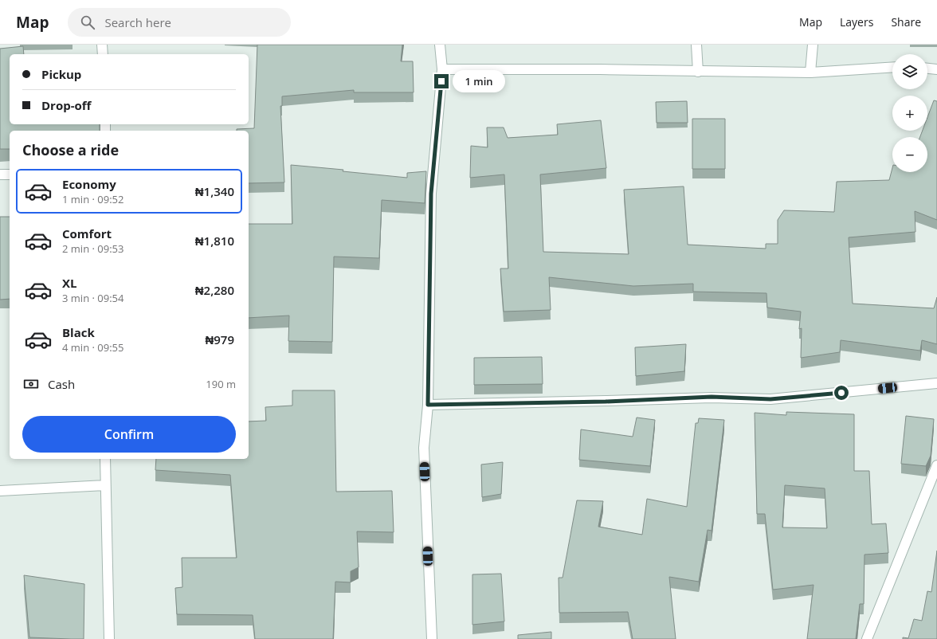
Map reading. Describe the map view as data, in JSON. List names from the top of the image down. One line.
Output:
{"page":{"header":"Map","search":"Search here","nav":["Map","Layers","Share"],"map_buttons":["+","−"],"banner":["Pickup","Drop-off"],"bubble":"1 min","heading":"Choose a ride","list":[{"name":"Economy","note":"1 min · 09:52","value":"₦1,340"},{"name":"Comfort","note":"2 min · 09:53","value":"₦1,810"},{"name":"XL","note":"3 min · 09:54","value":"₦2,280"},{"name":"Black","note":"4 min · 09:55","value":"₦979"}],"pay":["Cash","190 m"],"buttons":"Confirm"}}
